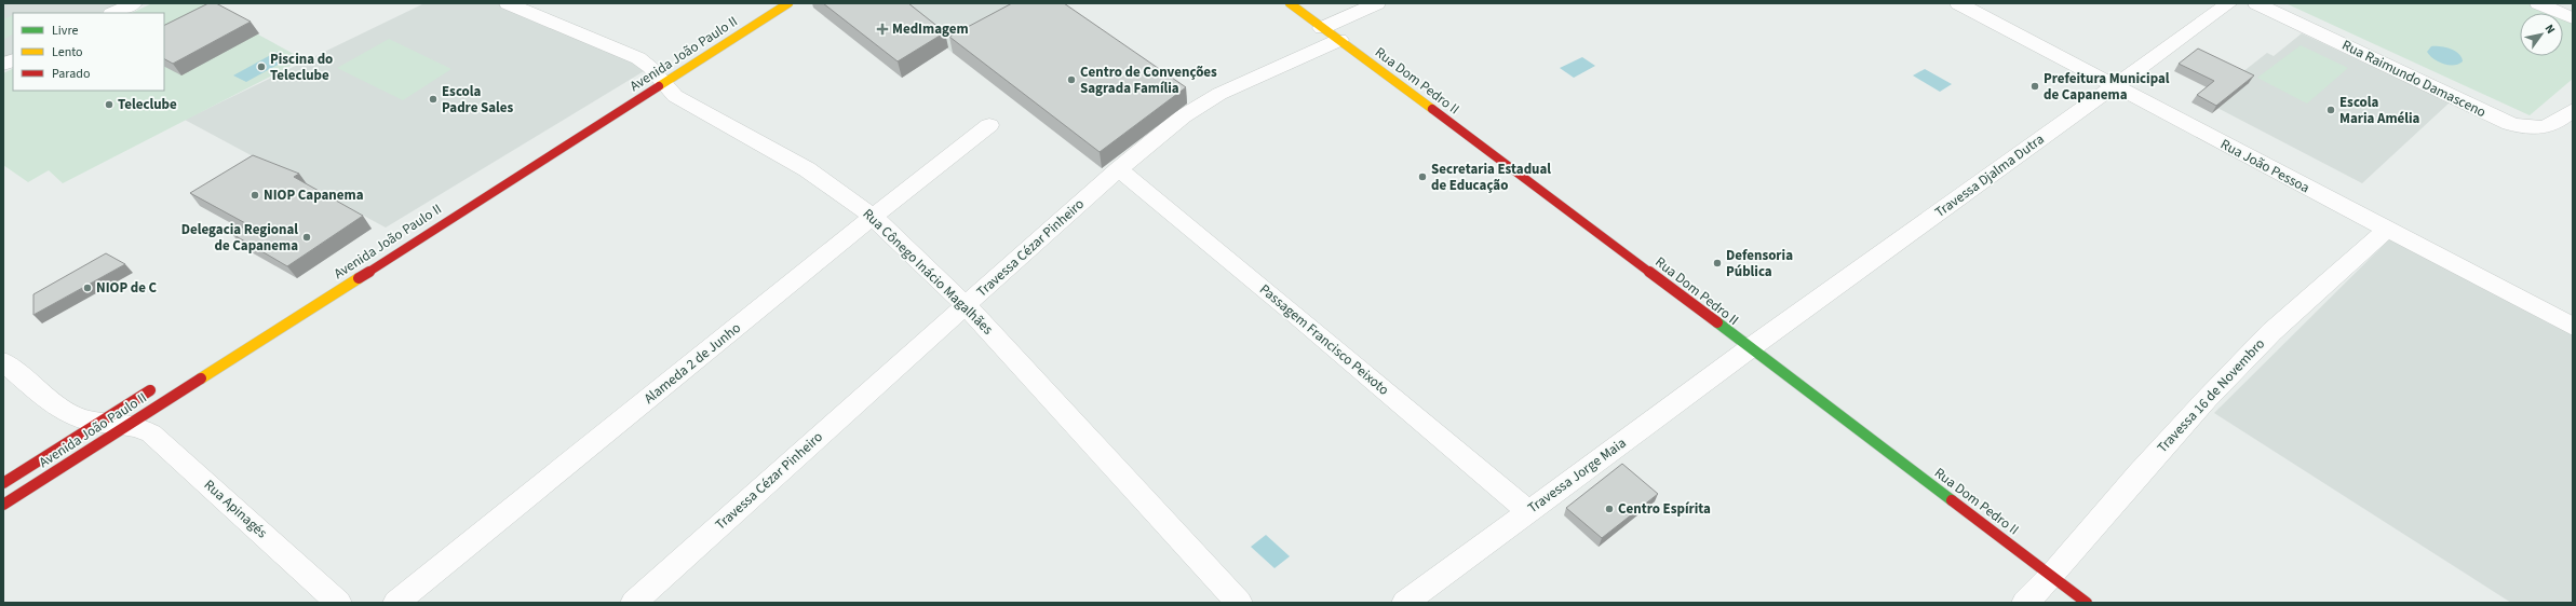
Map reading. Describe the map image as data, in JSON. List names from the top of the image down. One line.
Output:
{"streets":{"main road":["Avenida João Paulo II","Rua Dom Pedro II"],"street":["Rua Raimundo Damasceno","Rua João Pessoa","Travessa Djalma Dutra","Travessa Cézar Pinheiro","Rua Cônego Inácio Magalhães","Passagem Francisco Peixoto","Alameda 2 de Junho","Travessa 16 de Novembro","Travessa Jorge Maia","Rua Apinagés"]},"crossings":[["Avenida João Paulo II","Rua Cônego Inácio Magalhães"],["Avenida João Paulo II","Rua Apinagés"],["Rua Dom Pedro II","Travessa Djalma Dutra"],["Rua Dom Pedro II","Travessa Cézar Pinheiro"],["Rua Dom Pedro II","Travessa 16 de Novembro"],["Rua Dom Pedro II","Travessa Jorge Maia"],["Rua João Pessoa","Travessa Djalma Dutra"],["Rua João Pessoa","Travessa 16 de Novembro"],["Travessa Djalma Dutra","Travessa Jorge Maia"],["Travessa Cézar Pinheiro","Rua Cônego Inácio Magalhães"],["Travessa Cézar Pinheiro","Passagem Francisco Peixoto"],["Rua Cônego Inácio Magalhães","Alameda 2 de Junho"],["Passagem Francisco Peixoto","Travessa Jorge Maia"]],"places":{"health":["MedImagem"],"other":["Piscina do Teleclube","Centro de Convenções Sagrada Família","Prefeitura Municipal de Capanema","Escola Padre Sales","Teleclube","Escola Maria Amélia","Secretaria Estadual de Educação","NIOP Capanema","Delegacia Regional de Capanema","Defensoria Pública","NIOP de C","Centro Espírita"]},"legend":["Livre","Lento","Parado"],"north":"top right"}
